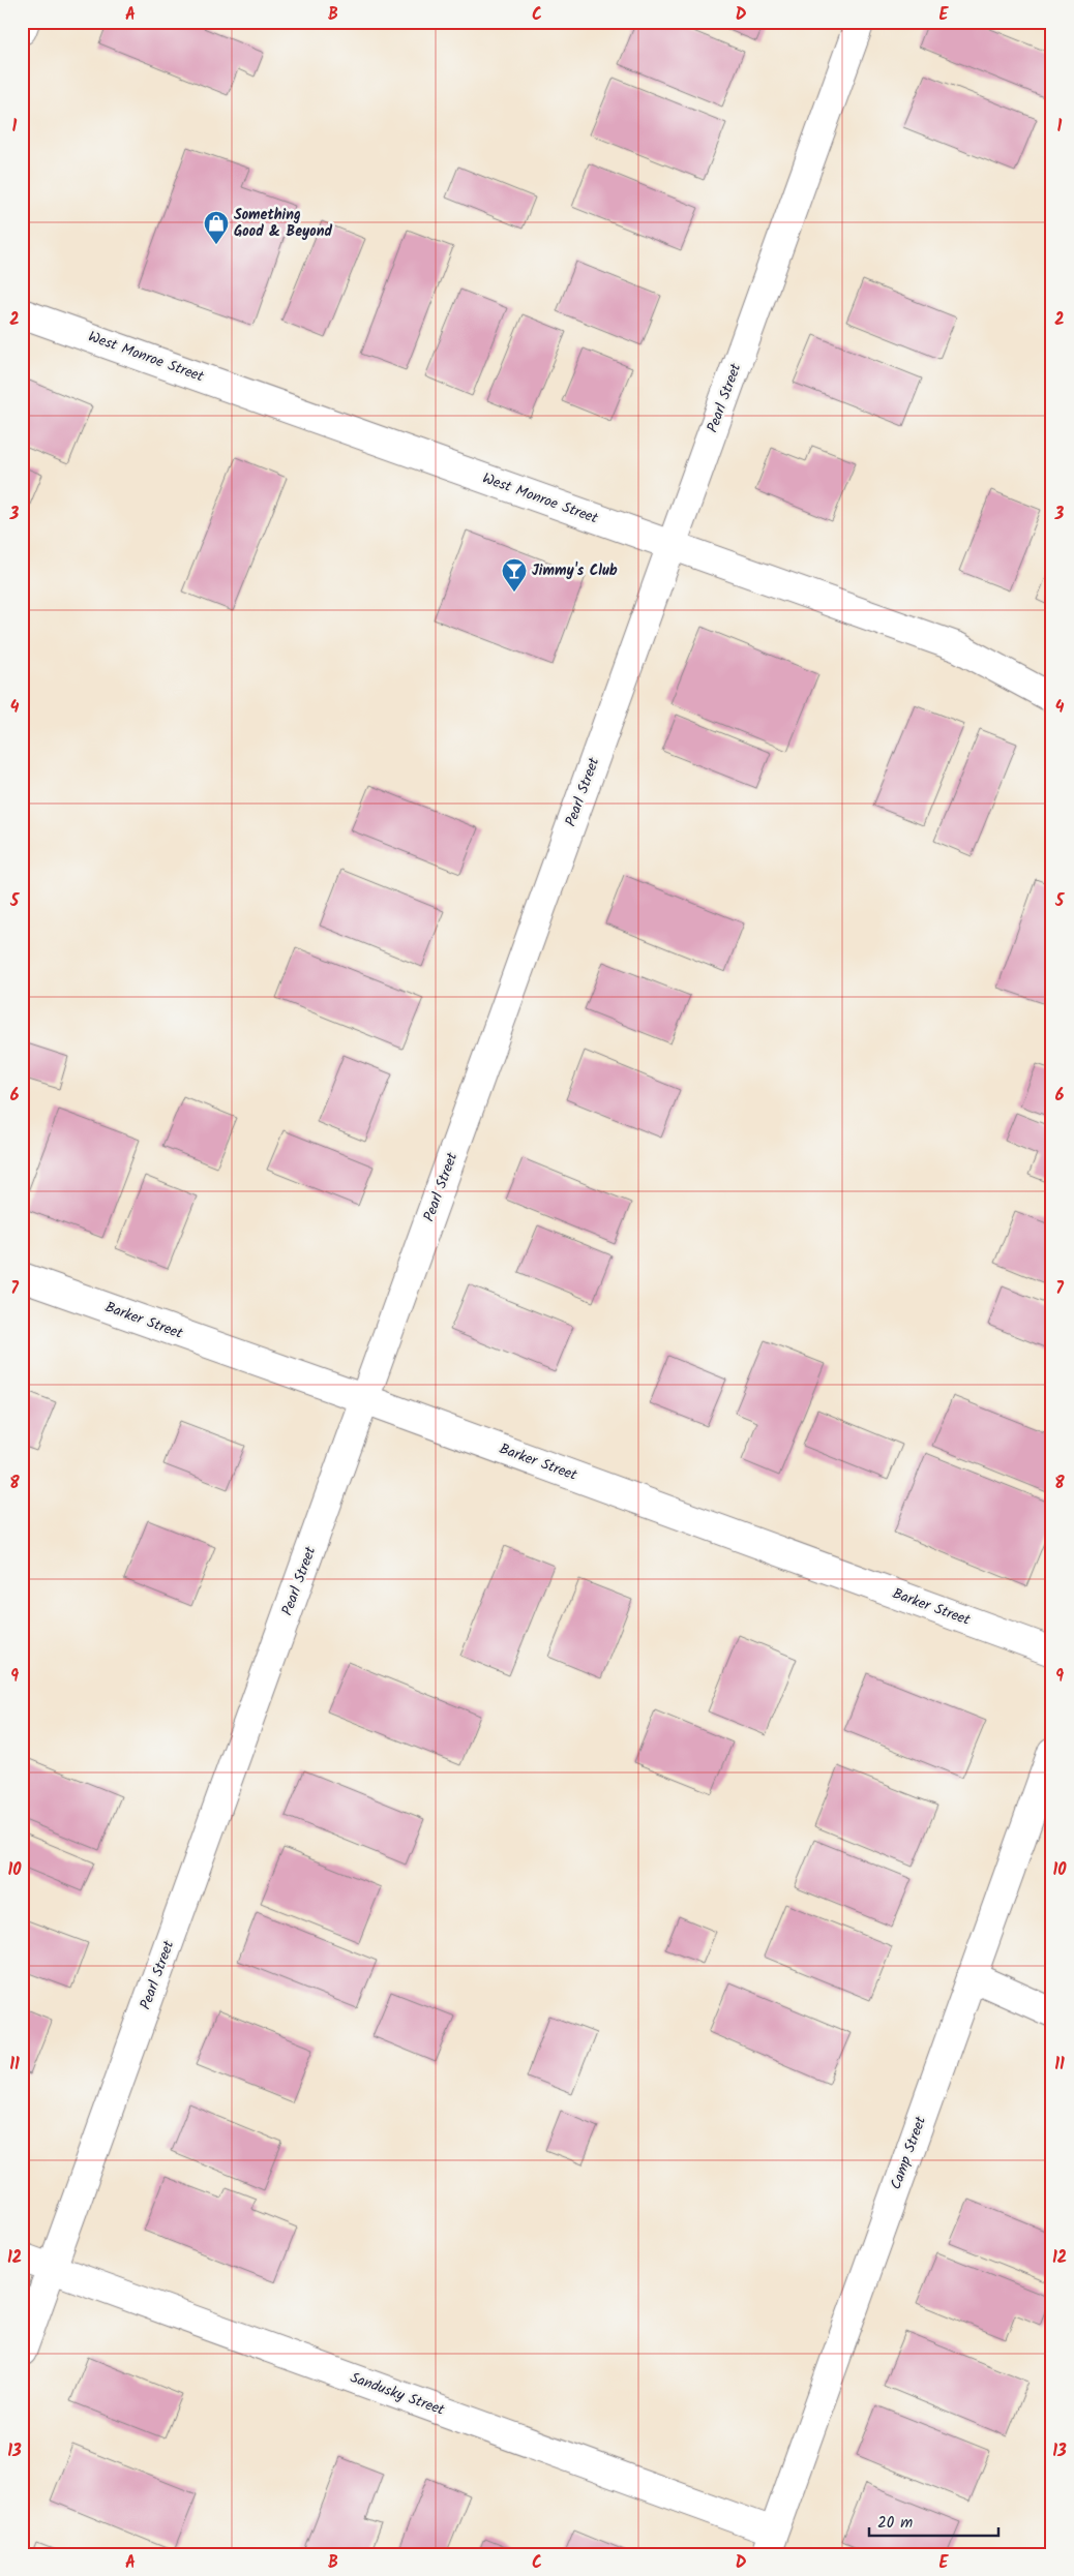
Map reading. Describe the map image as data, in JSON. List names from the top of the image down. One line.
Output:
{"streets":{"street":["West Monroe Street","Pearl Street","Barker Street","Camp Street","Sandusky Street"]},"crossings":[["West Monroe Street","Pearl Street"],["Pearl Street","Barker Street"],["Pearl Street","Sandusky Street"],["Camp Street","Sandusky Street"]],"places":{"shop":["Something Good & Beyond"],"bar":["Jimmy's Club"]},"scale_bar":"20 m","grid":{"columns":["A","B","C","D","E"],"rows":["1","2","3","4","5","6","7","8","9","10","11","12","13"]}}
